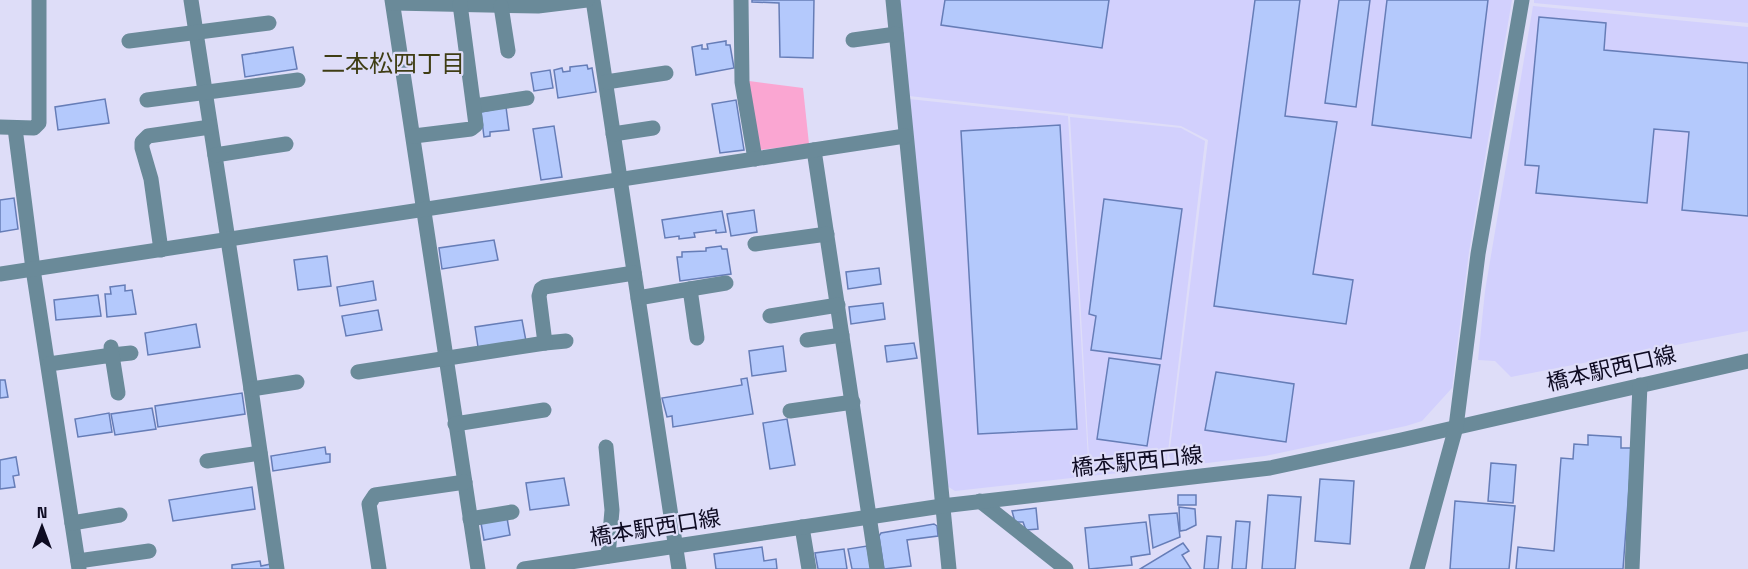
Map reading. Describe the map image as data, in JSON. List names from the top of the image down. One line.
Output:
{"streets":{"street":["橋本駅西口線"]},"districts":["二本松四丁目"],"north":"top"}
